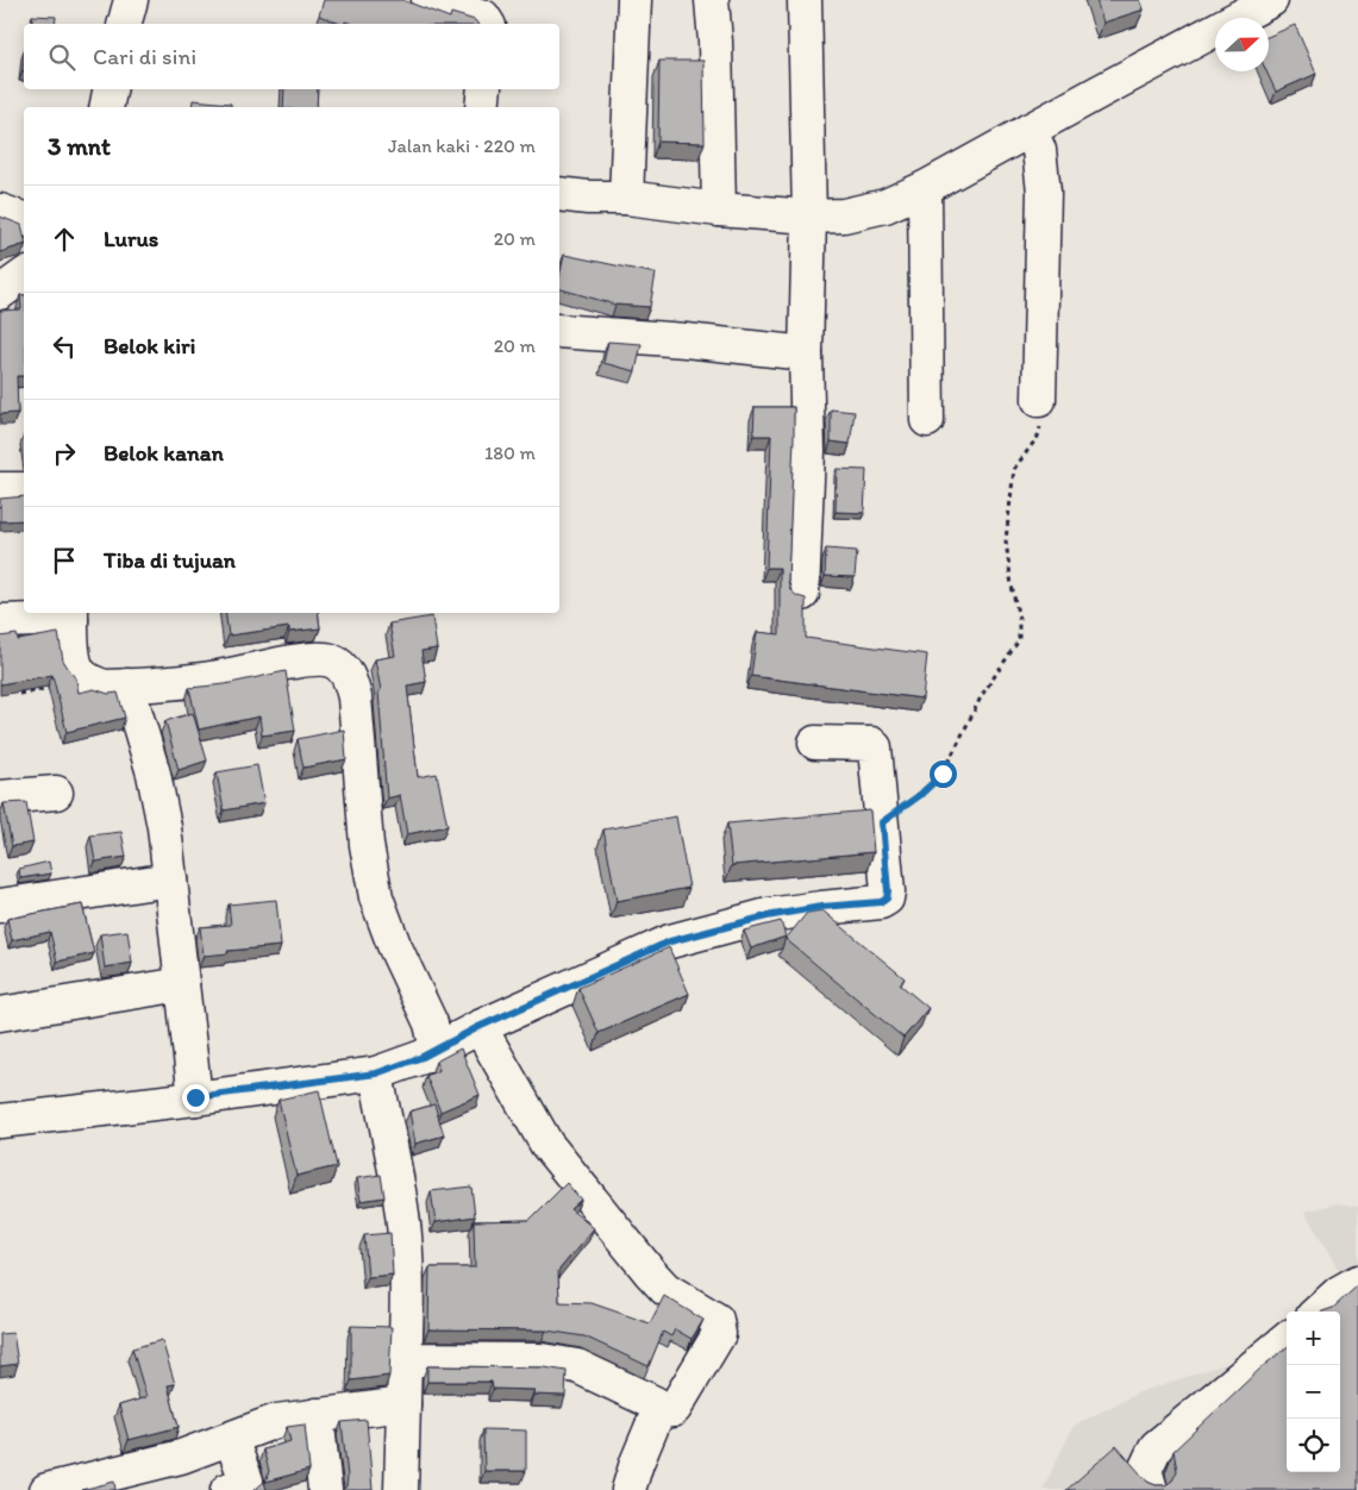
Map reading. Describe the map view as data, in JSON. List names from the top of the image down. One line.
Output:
{"north":"right","page":{"search":"Cari di sini","heading":["3 mnt","Jalan kaki · 220 m"],"list":[["Lurus","20 m"],["Belok kiri","20 m"],["Belok kanan","180 m"],"Tiba di tujuan"],"map_buttons":["+","−"]}}
